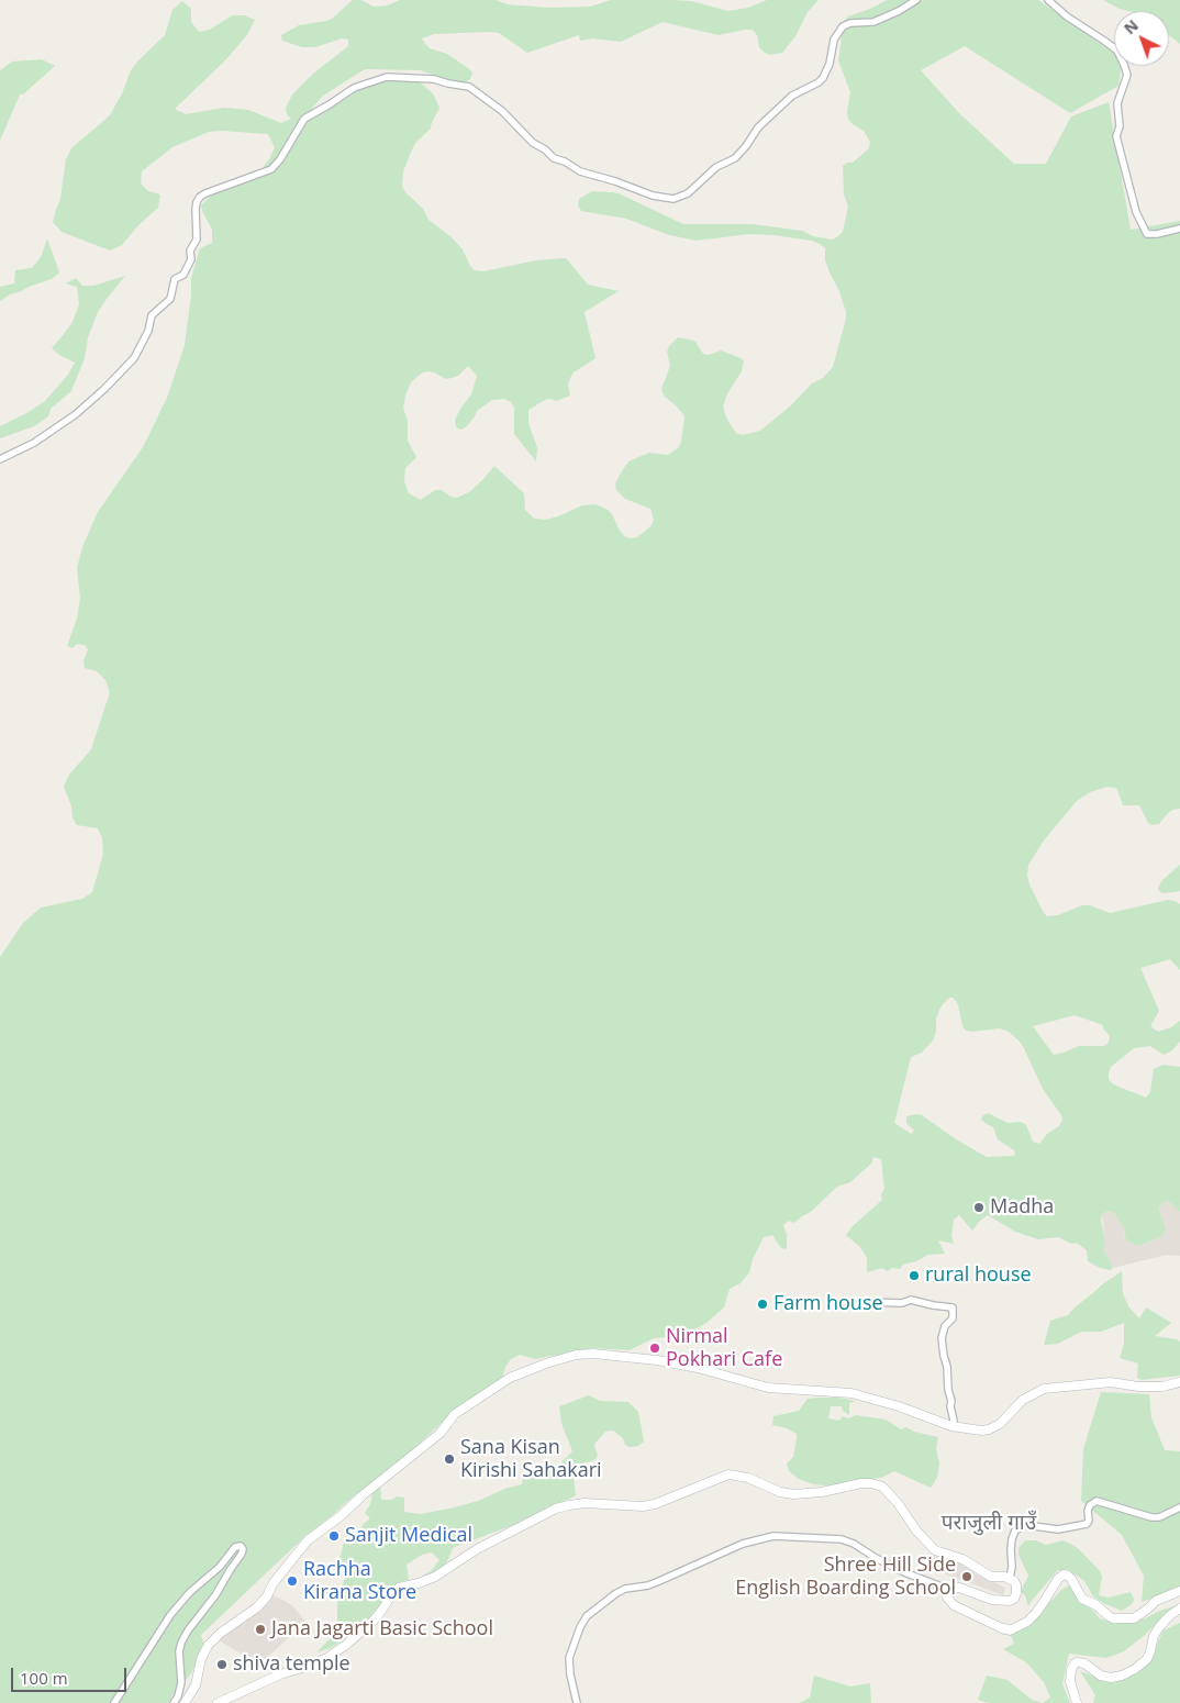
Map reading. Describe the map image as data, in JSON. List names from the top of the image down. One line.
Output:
{"districts":["पराजुली गाउँ"],"places":["Madha","rural house","Farm house","Nirmal Pokhari Cafe","Sana Kisan Kirishi Sahakari","Sanjit Medical","Shree Hill Side English Boarding School","Rachha Kirana Store","Jana Jagarti Basic School","shiva temple"],"scale_bar":"100 m","north":"top left"}
